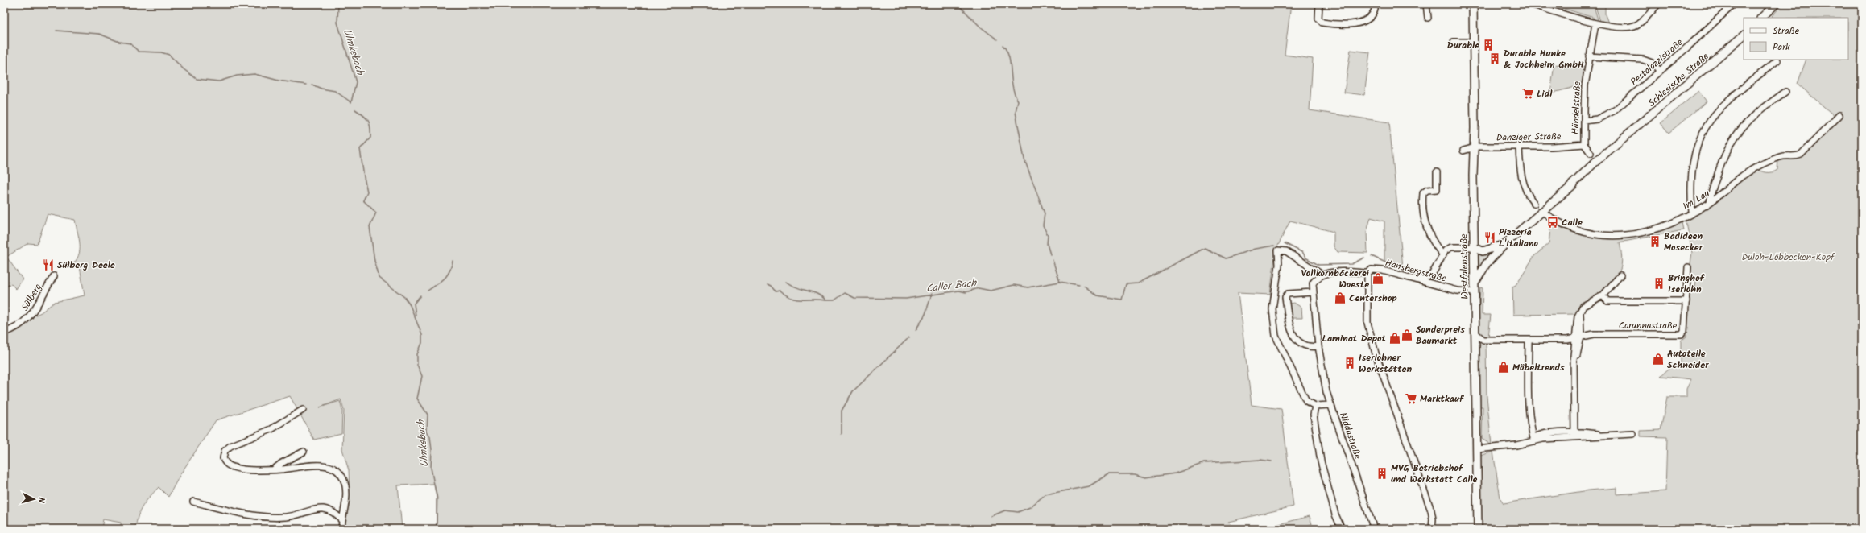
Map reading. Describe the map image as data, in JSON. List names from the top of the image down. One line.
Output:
{"streets":{"main road":["Schlesische Straße","Westfalenstraße"],"street":["Pestalozzistraße","Händelstraße","Danziger Straße","Im Lau","Hansbergstraße","Sülberg","Corunnastraße","Niddastraße"]},"crossings":[["Pestalozzistraße","Händelstraße"],["Schlesische Straße","Im Lau"],["Schlesische Straße","Westfalenstraße"],["Händelstraße","Danziger Straße"],["Danziger Straße","Westfalenstraße"],["Westfalenstraße","Hansbergstraße"],["Hansbergstraße","Niddastraße"]],"water":["Ulmkebach","Caller Bach"],"parks":["Duloh-Löbbecken-Kopf"],"places":{"building":["Durable","Durable Hunke & Jochheim GmbH","Badideen Mosecker","Bringhof Iserlohn","Iserlohner Werkstätten","MVG Betriebshof und Werkstatt Calle"],"supermarket":["Lidl","Marktkauf"],"bus stop":["Calle"],"restaurant":["Pizzeria L'Italiano","Sülberg Deele"],"shop":["Vollkornbäckerei Woeste","Centershop","Sonderpreis Baumarkt","Laminat Depot","Autoteile Schneider","Möbeltrends"]},"legend":["Straße","Park"],"north":"right"}
